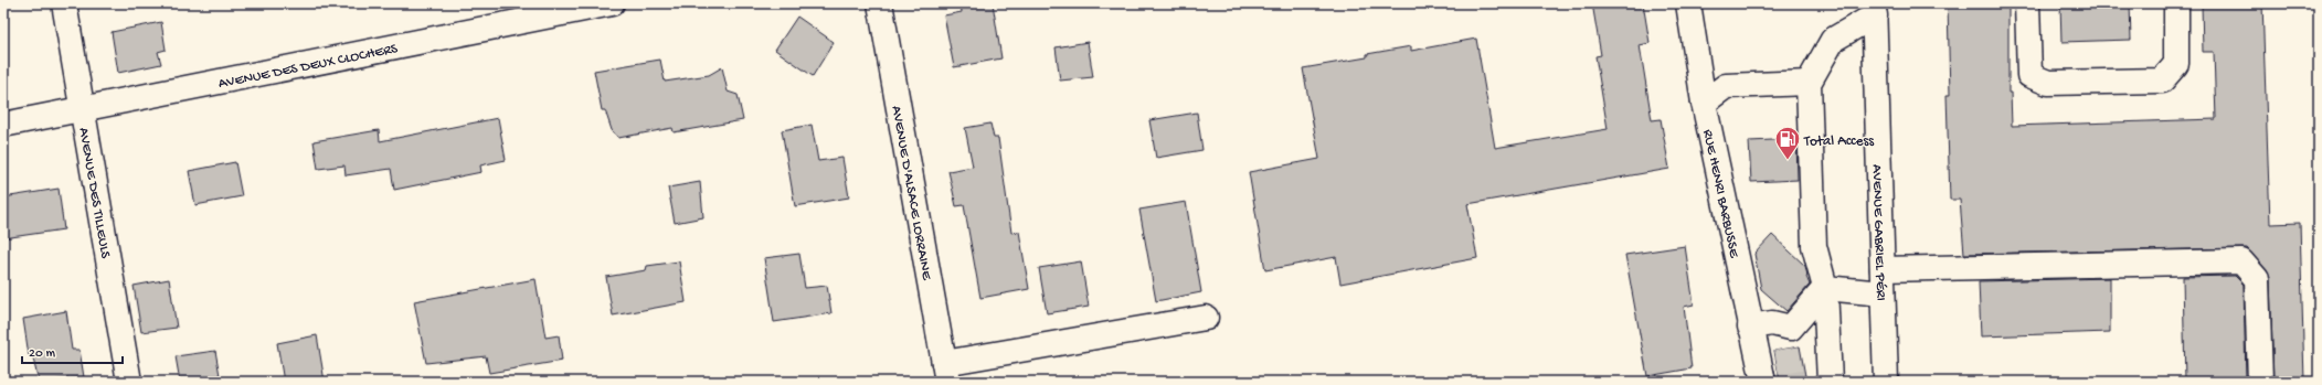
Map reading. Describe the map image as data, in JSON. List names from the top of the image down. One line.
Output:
{"streets":{"street":["AVENUE DES DEUX CLOCHERS","AVENUE DES TILLEULS","AVENUE D'ALSACE LORRAINE","RUE HENRI BARBUSSE","AVENUE GABRIEL PÉRI"]},"crossings":[["AVENUE DES DEUX CLOCHERS","AVENUE DES TILLEULS"]],"places":{"fuel station":["Total Access"]},"scale_bar":"20 m"}
